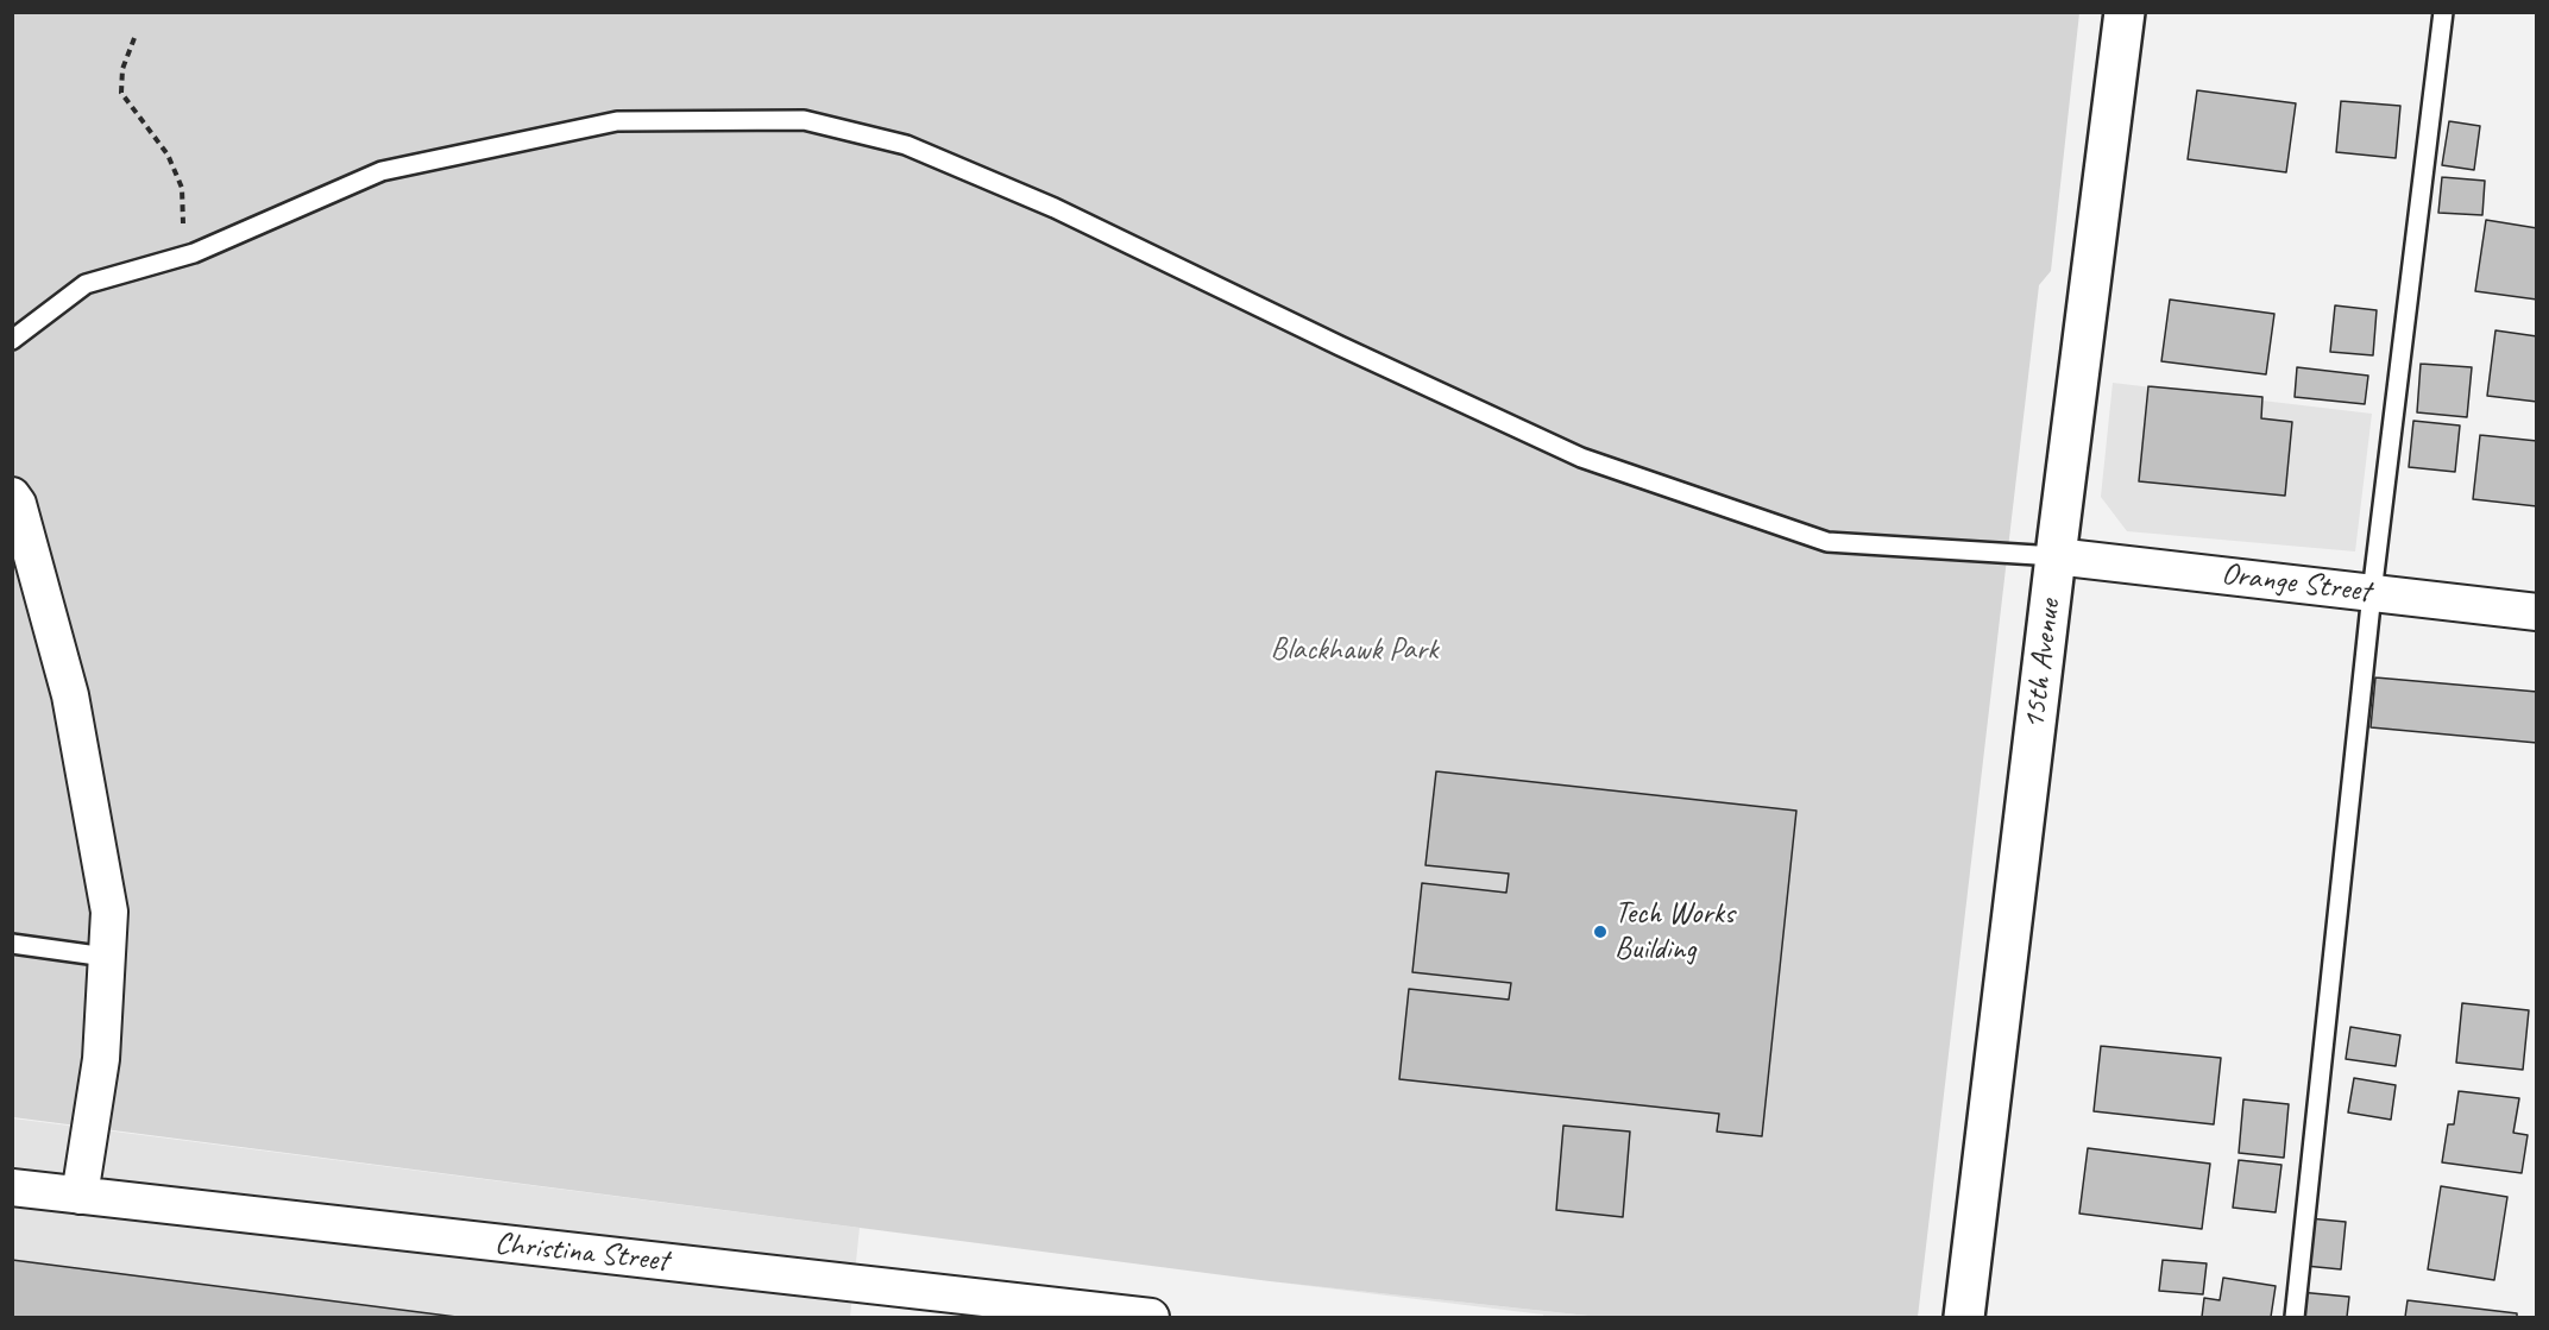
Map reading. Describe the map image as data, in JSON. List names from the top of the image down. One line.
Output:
{"streets":{"main road":["15th Avenue"],"street":["Orange Street","Christina Street"]},"crossings":[["Orange Street","15th Avenue"]],"parks":["Blackhawk Park"],"places":["Tech Works Building"]}
